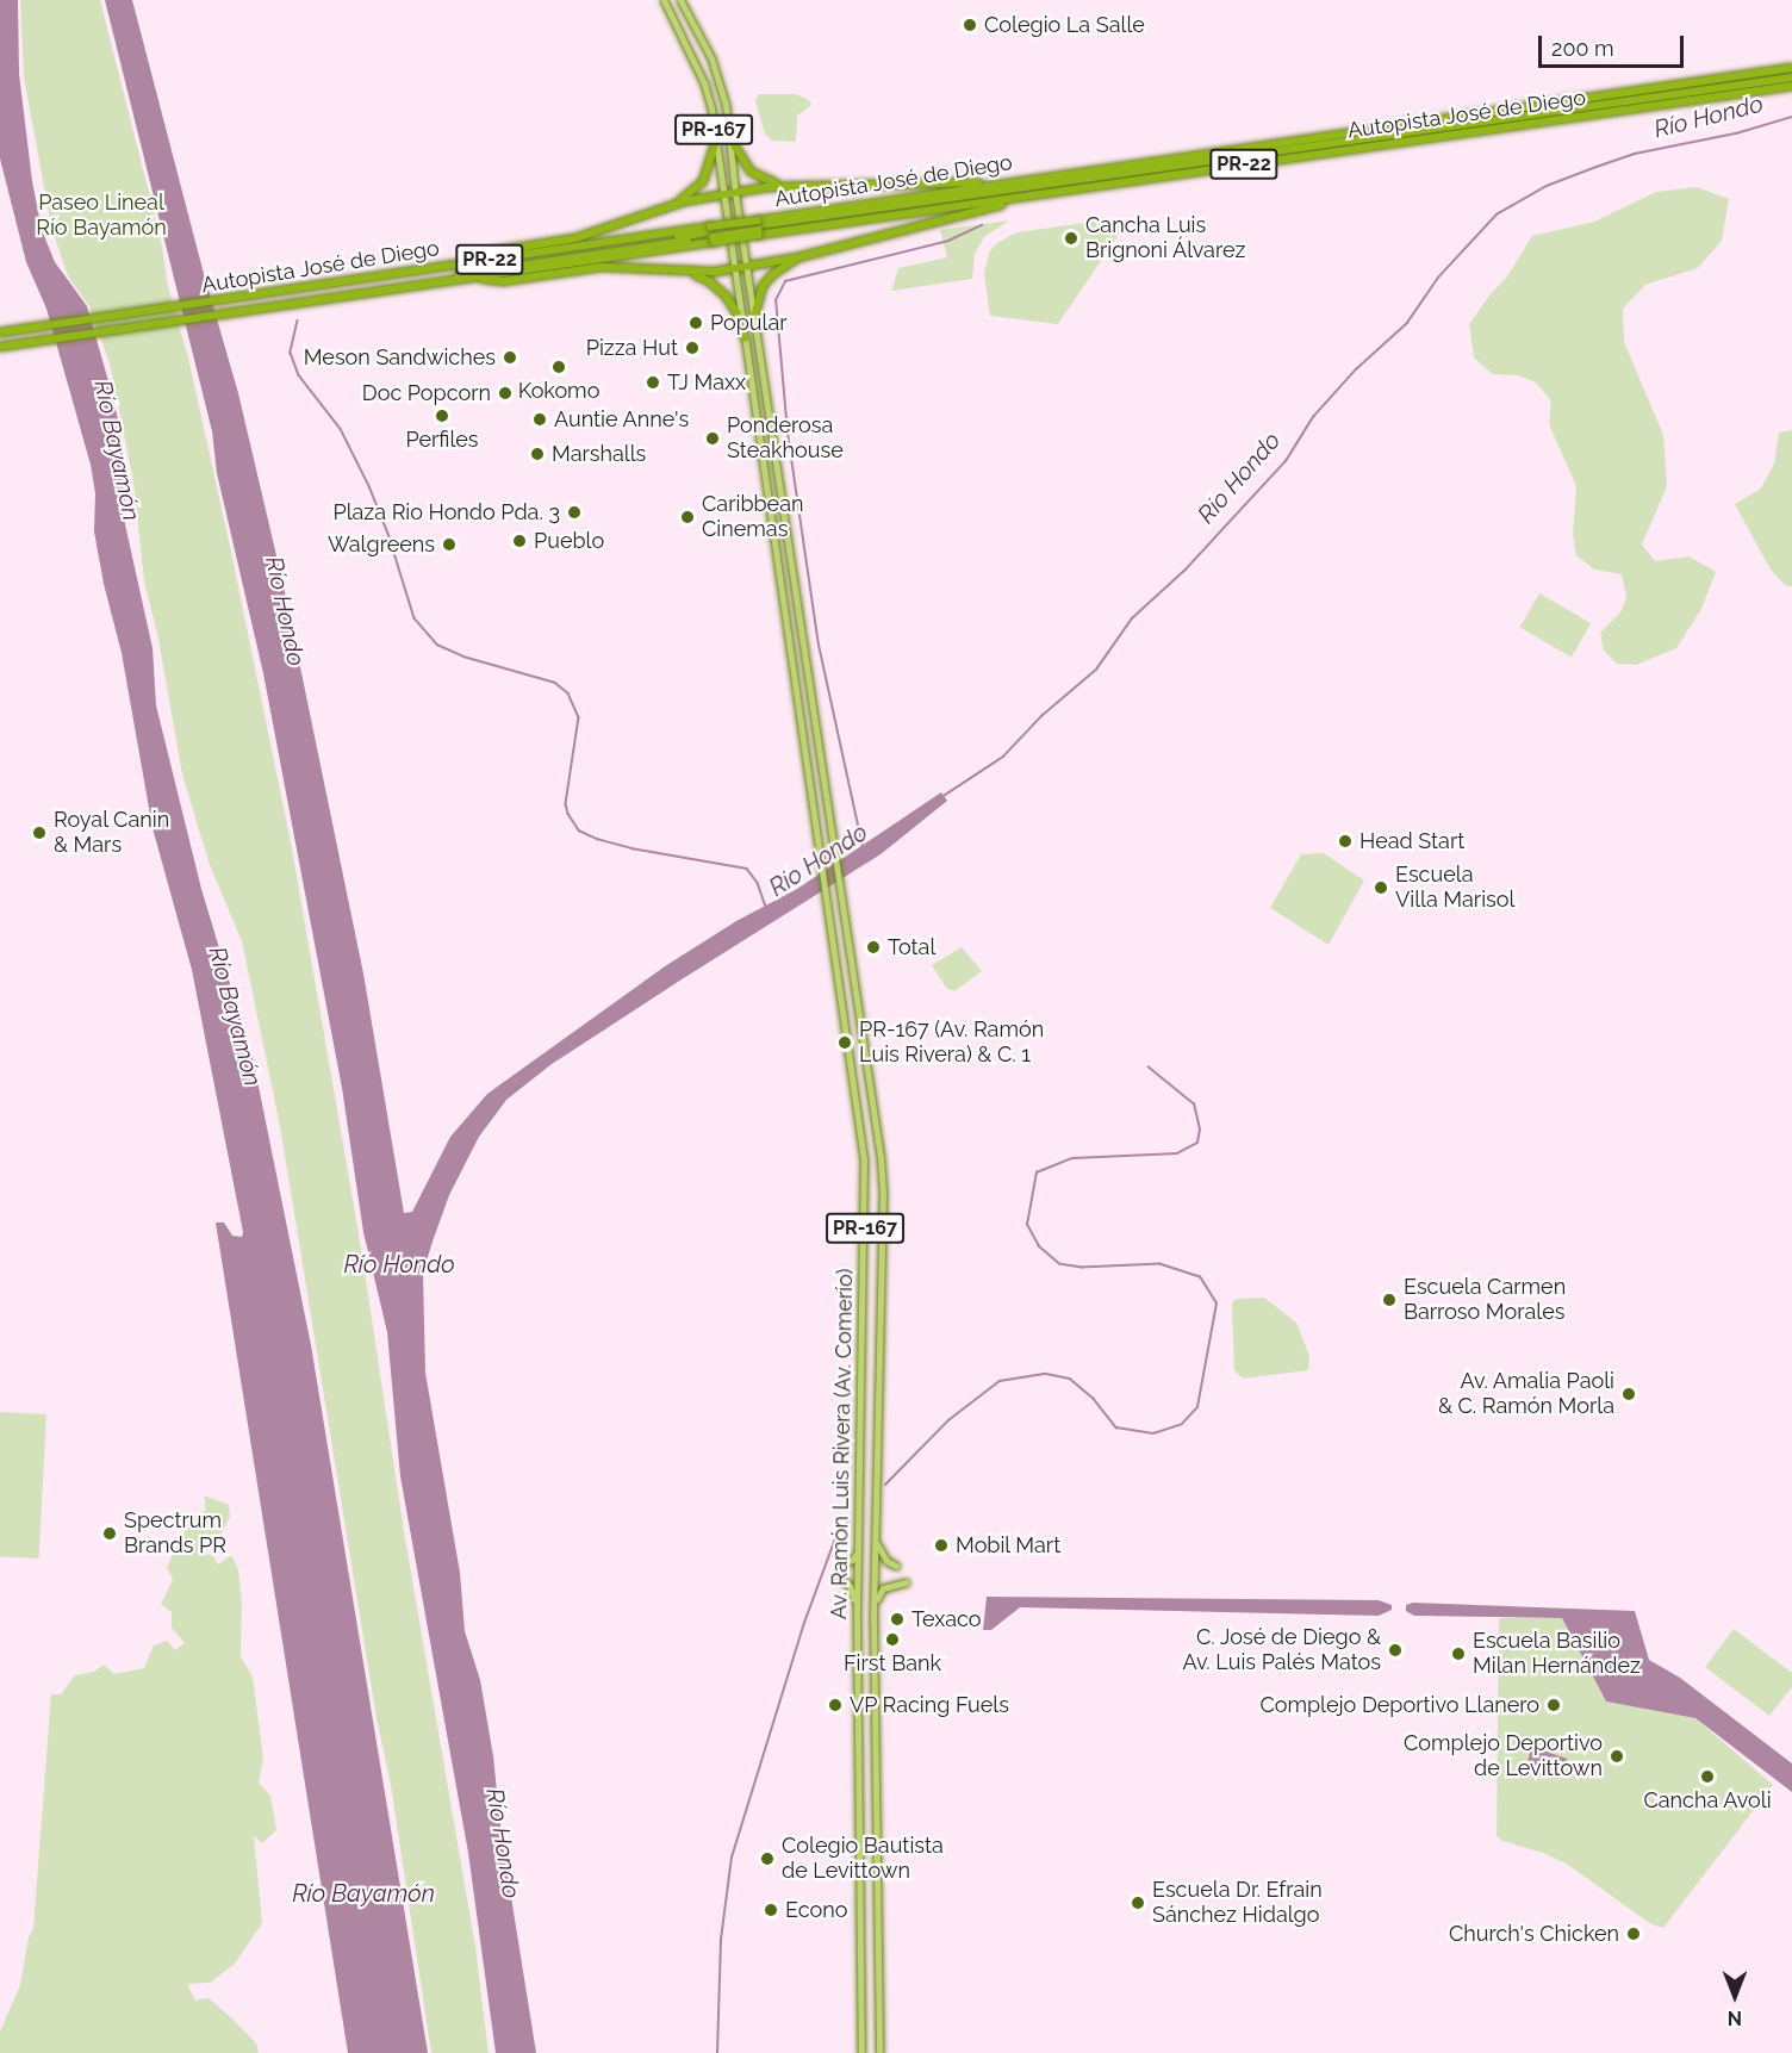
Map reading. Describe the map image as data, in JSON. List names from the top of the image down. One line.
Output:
{"streets":{"highway":["Autopista José de Diego","PR-22"],"main road":["PR-167","Av. Ramón Luis Rivera (Av. Comerío)"]},"water":["Río Hondo","Río Bayamón"],"parks":["Paseo Lineal Río Bayamón"],"places":["Colegio La Salle","Cancha Luis Brignoni Álvarez","Popular","Pizza Hut","Meson Sandwiches","Kokomo","TJ Maxx","Doc Popcorn","Perfiles","Auntie Anne's","Ponderosa Steakhouse","Marshalls","Plaza Rio Hondo Pda. 3","Caribbean Cinemas","Pueblo","Walgreens","Royal Canin & Mars","Head Start","Escuela Villa Marisol","Total","PR-167 (Av. Ramón Luis Rivera) & C. 1","Escuela Carmen Barroso Morales","Av. Amalia Paoli & C. Ramón Morla","Spectrum Brands PR","Mobil Mart","Texaco","First Bank","C. José de Diego & Av. Luis Palés Matos","Escuela Basilio Milan Hernández","VP Racing Fuels","Complejo Deportivo Llanero","Complejo Deportivo de Levittown","Cancha Avoli","Colegio Bautista de Levittown","Escuela Dr. Efrain Sánchez Hidalgo","Econo","Church's Chicken"],"scale_bar":"200 m","north":"bottom"}
